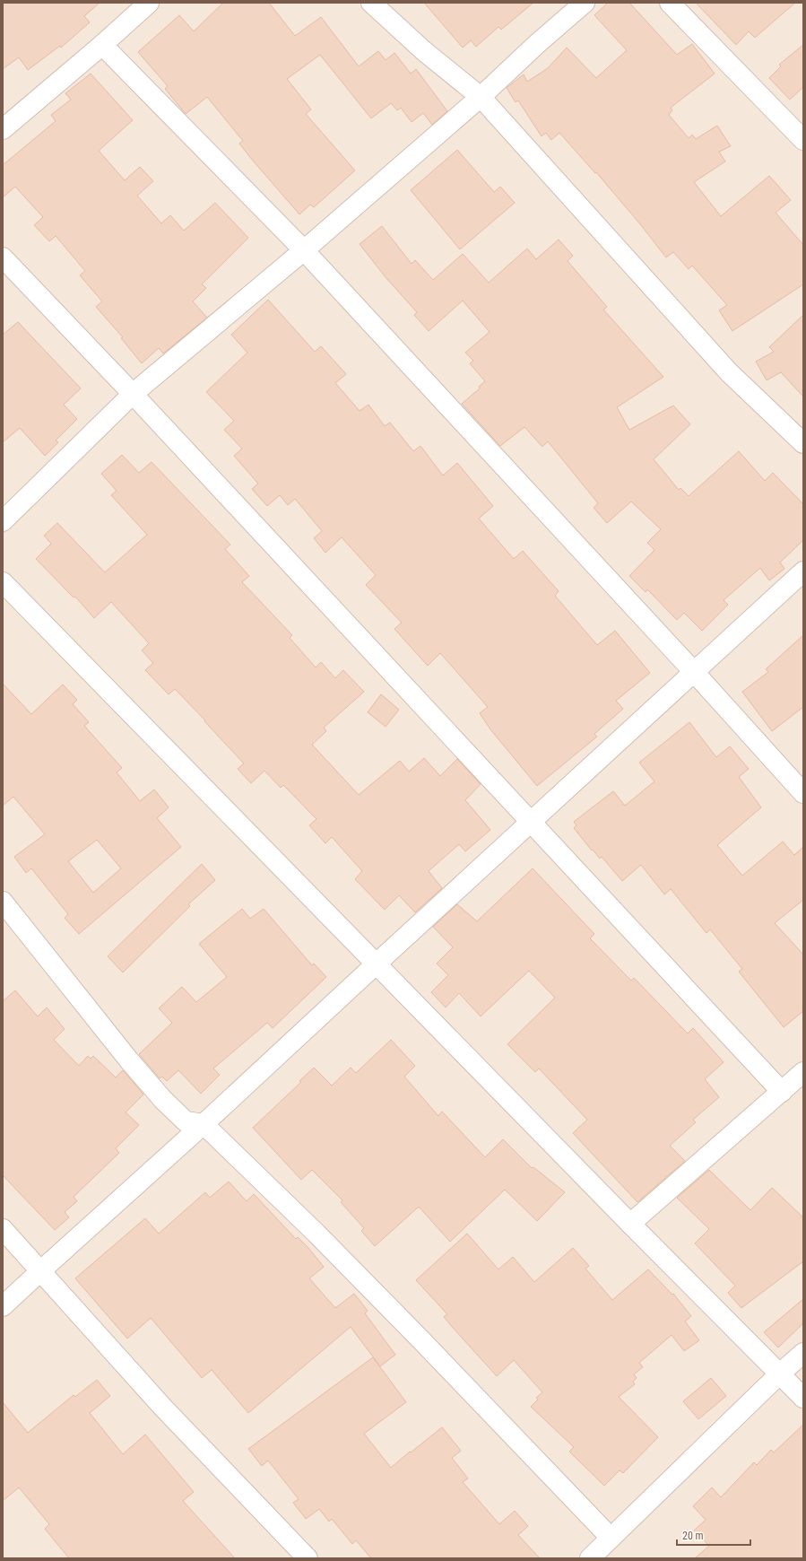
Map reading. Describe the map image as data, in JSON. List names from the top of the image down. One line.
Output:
{"scale_bar":"20 m"}
